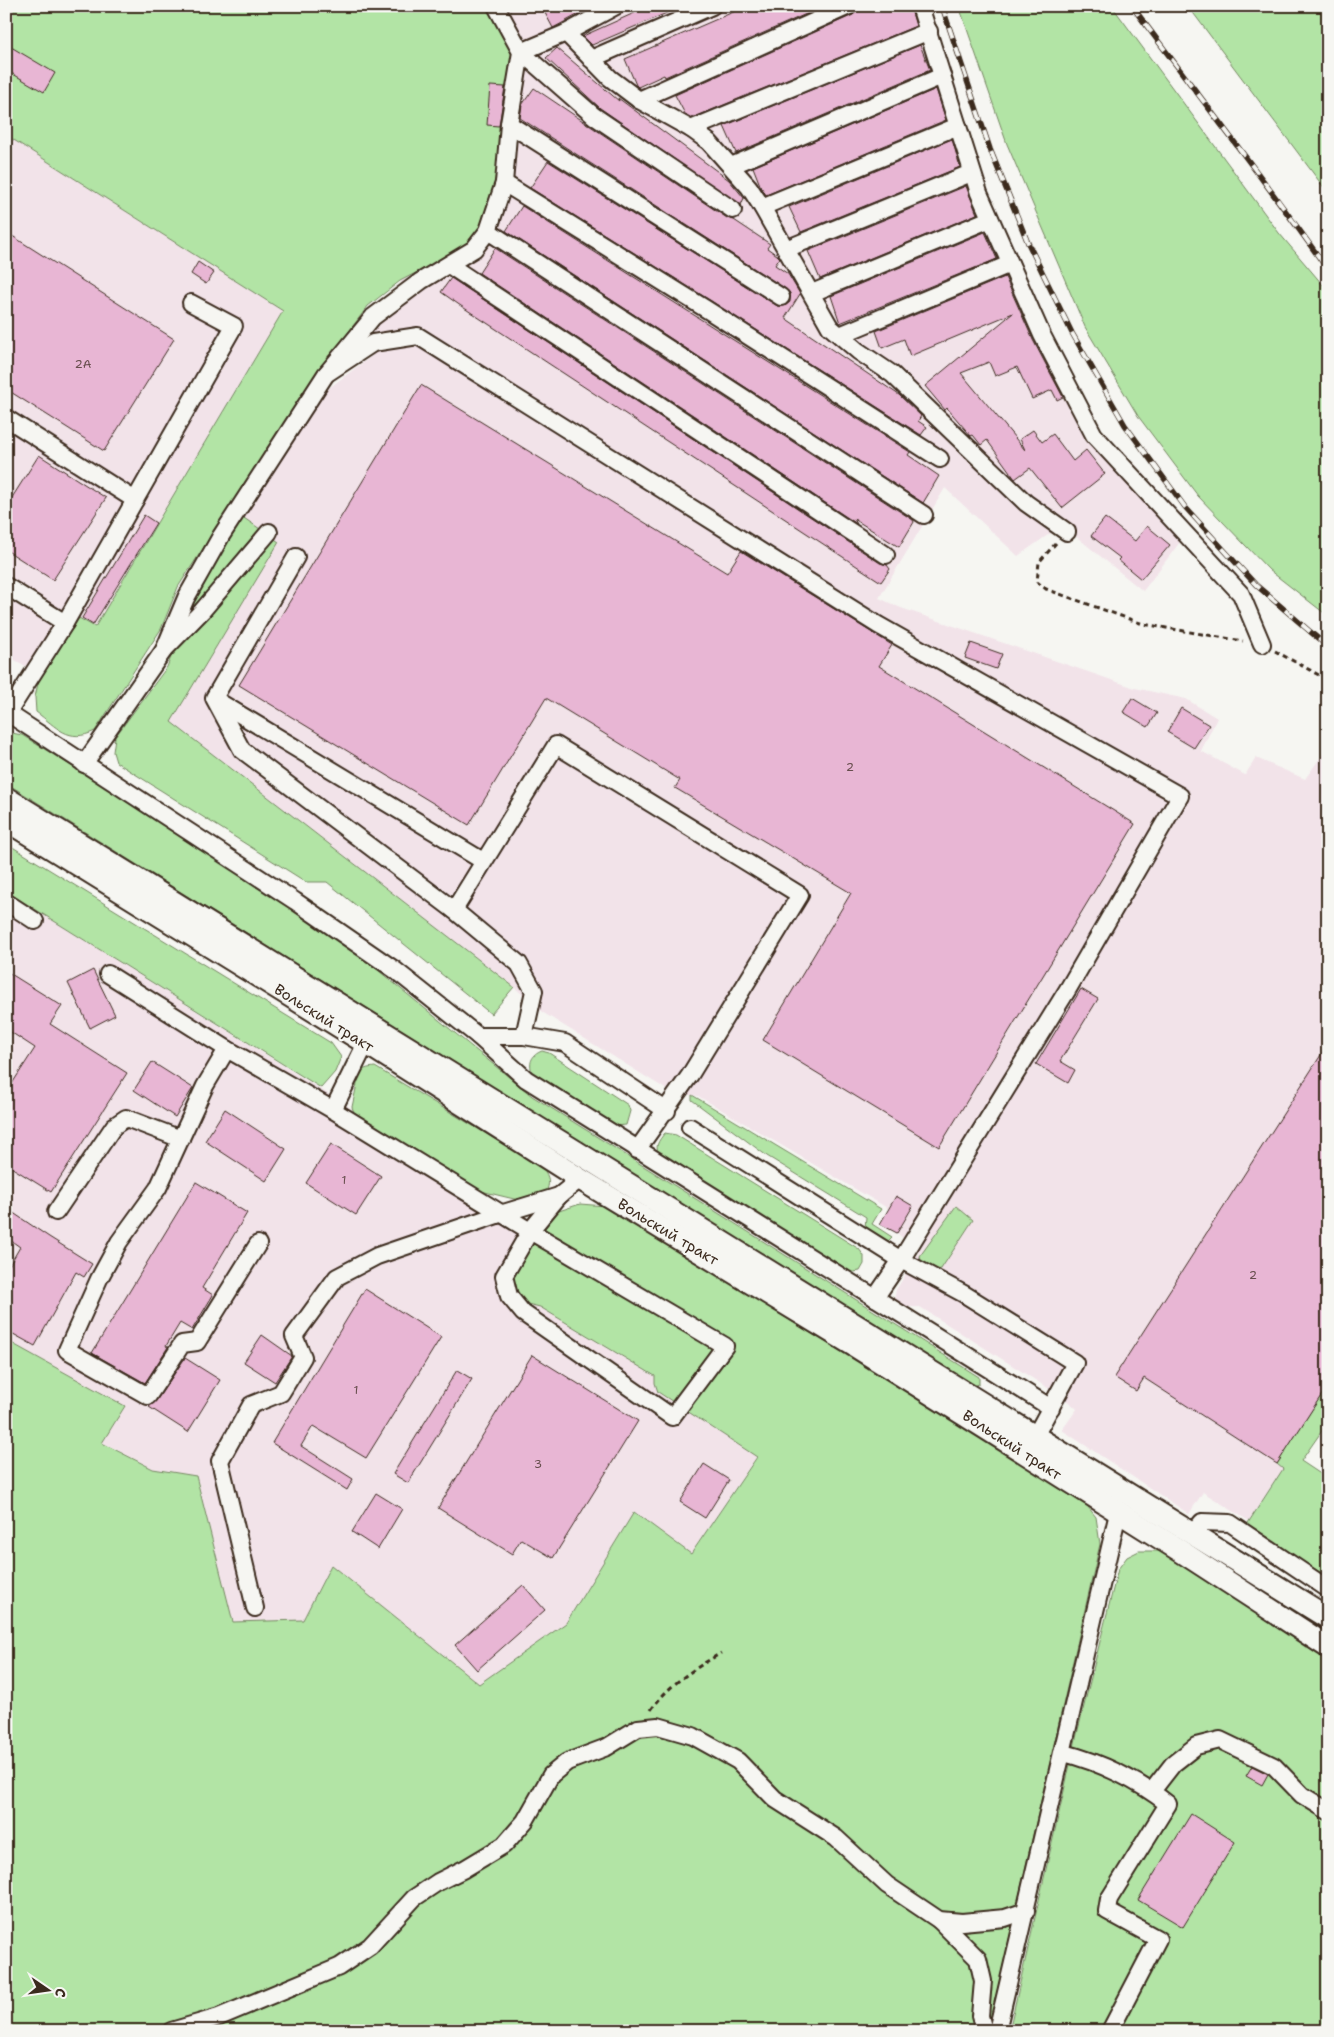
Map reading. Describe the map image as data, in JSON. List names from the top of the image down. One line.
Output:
{"streets":{"main road":["Вольский тракт"]},"house_numbers":["2А","2","1","2","1","3"],"north":"right"}
